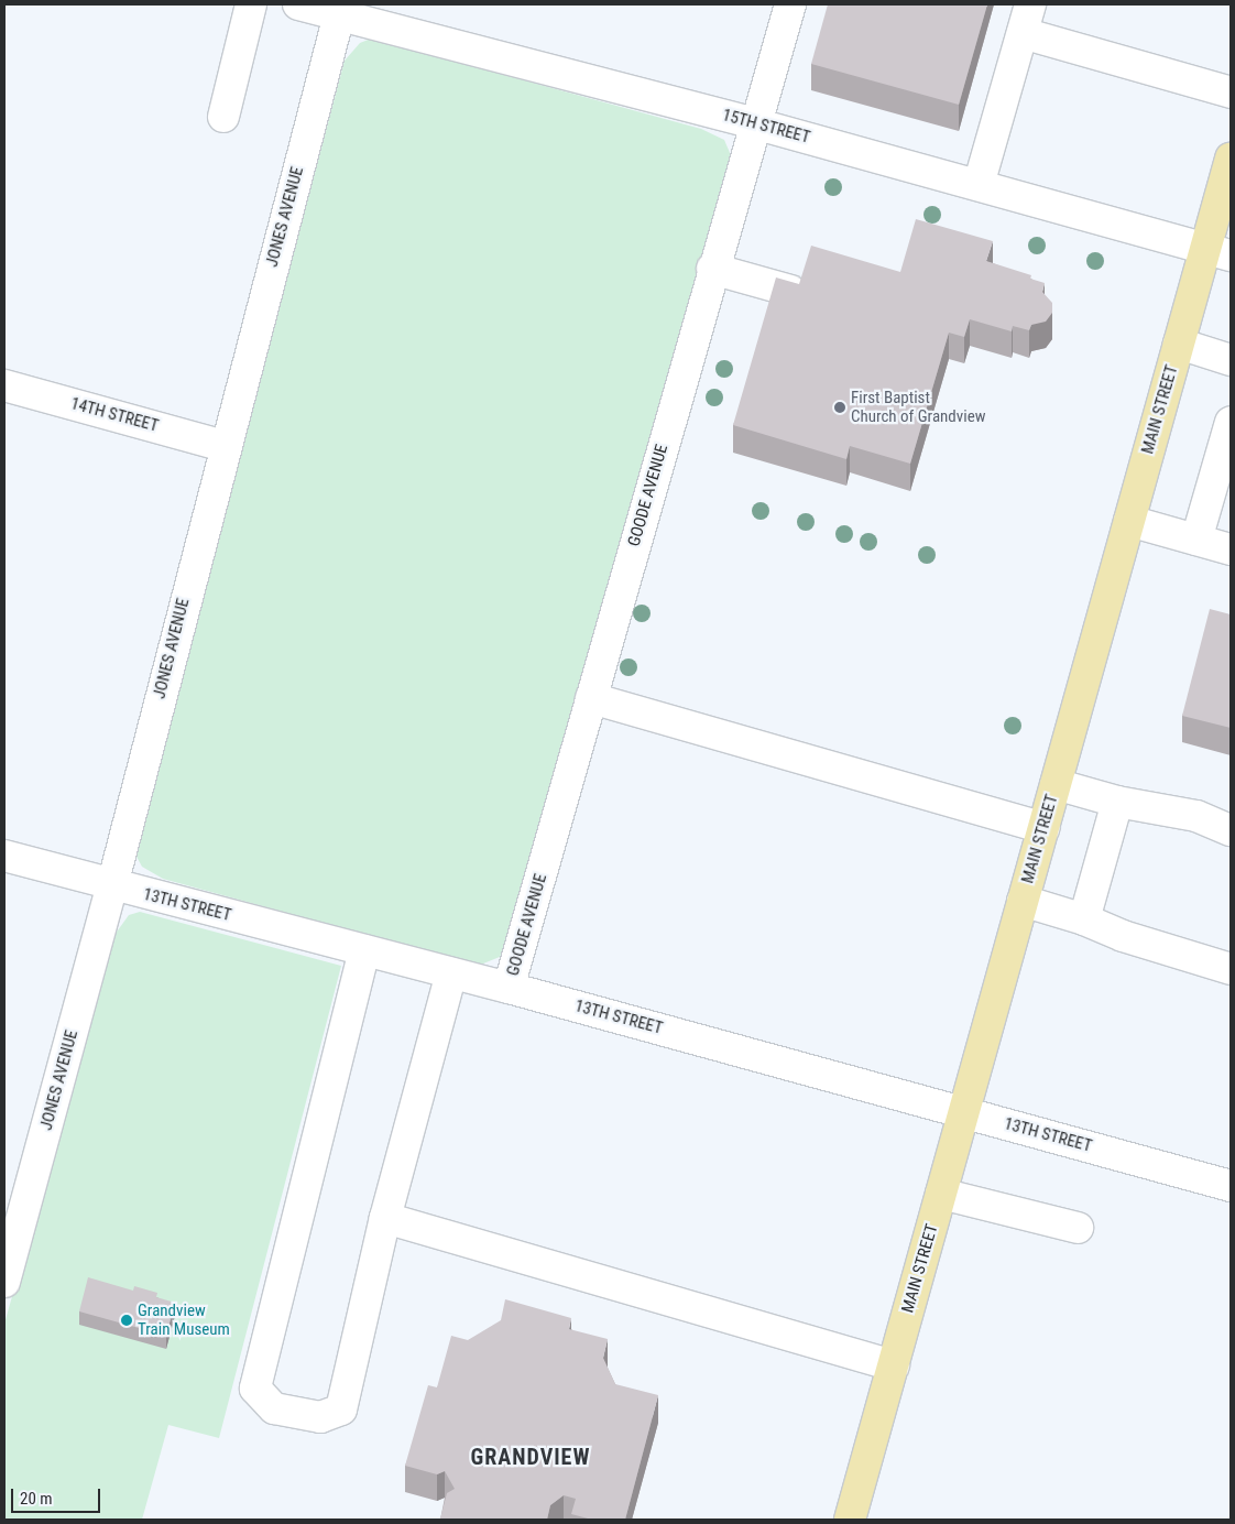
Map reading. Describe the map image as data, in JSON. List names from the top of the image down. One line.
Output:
{"streets":{"main road":["MAIN STREET"],"street":["15TH STREET","JONES AVENUE","14TH STREET","GOODE AVENUE","13TH STREET"]},"crossings":[["15TH STREET","JONES AVENUE"],["15TH STREET","MAIN STREET"],["15TH STREET","GOODE AVENUE"],["JONES AVENUE","14TH STREET"],["JONES AVENUE","13TH STREET"],["MAIN STREET","13TH STREET"],["GOODE AVENUE","13TH STREET"]],"districts":["GRANDVIEW"],"places":["First Baptist Church of Grandview","Grandview Train Museum"],"scale_bar":"20 m"}
